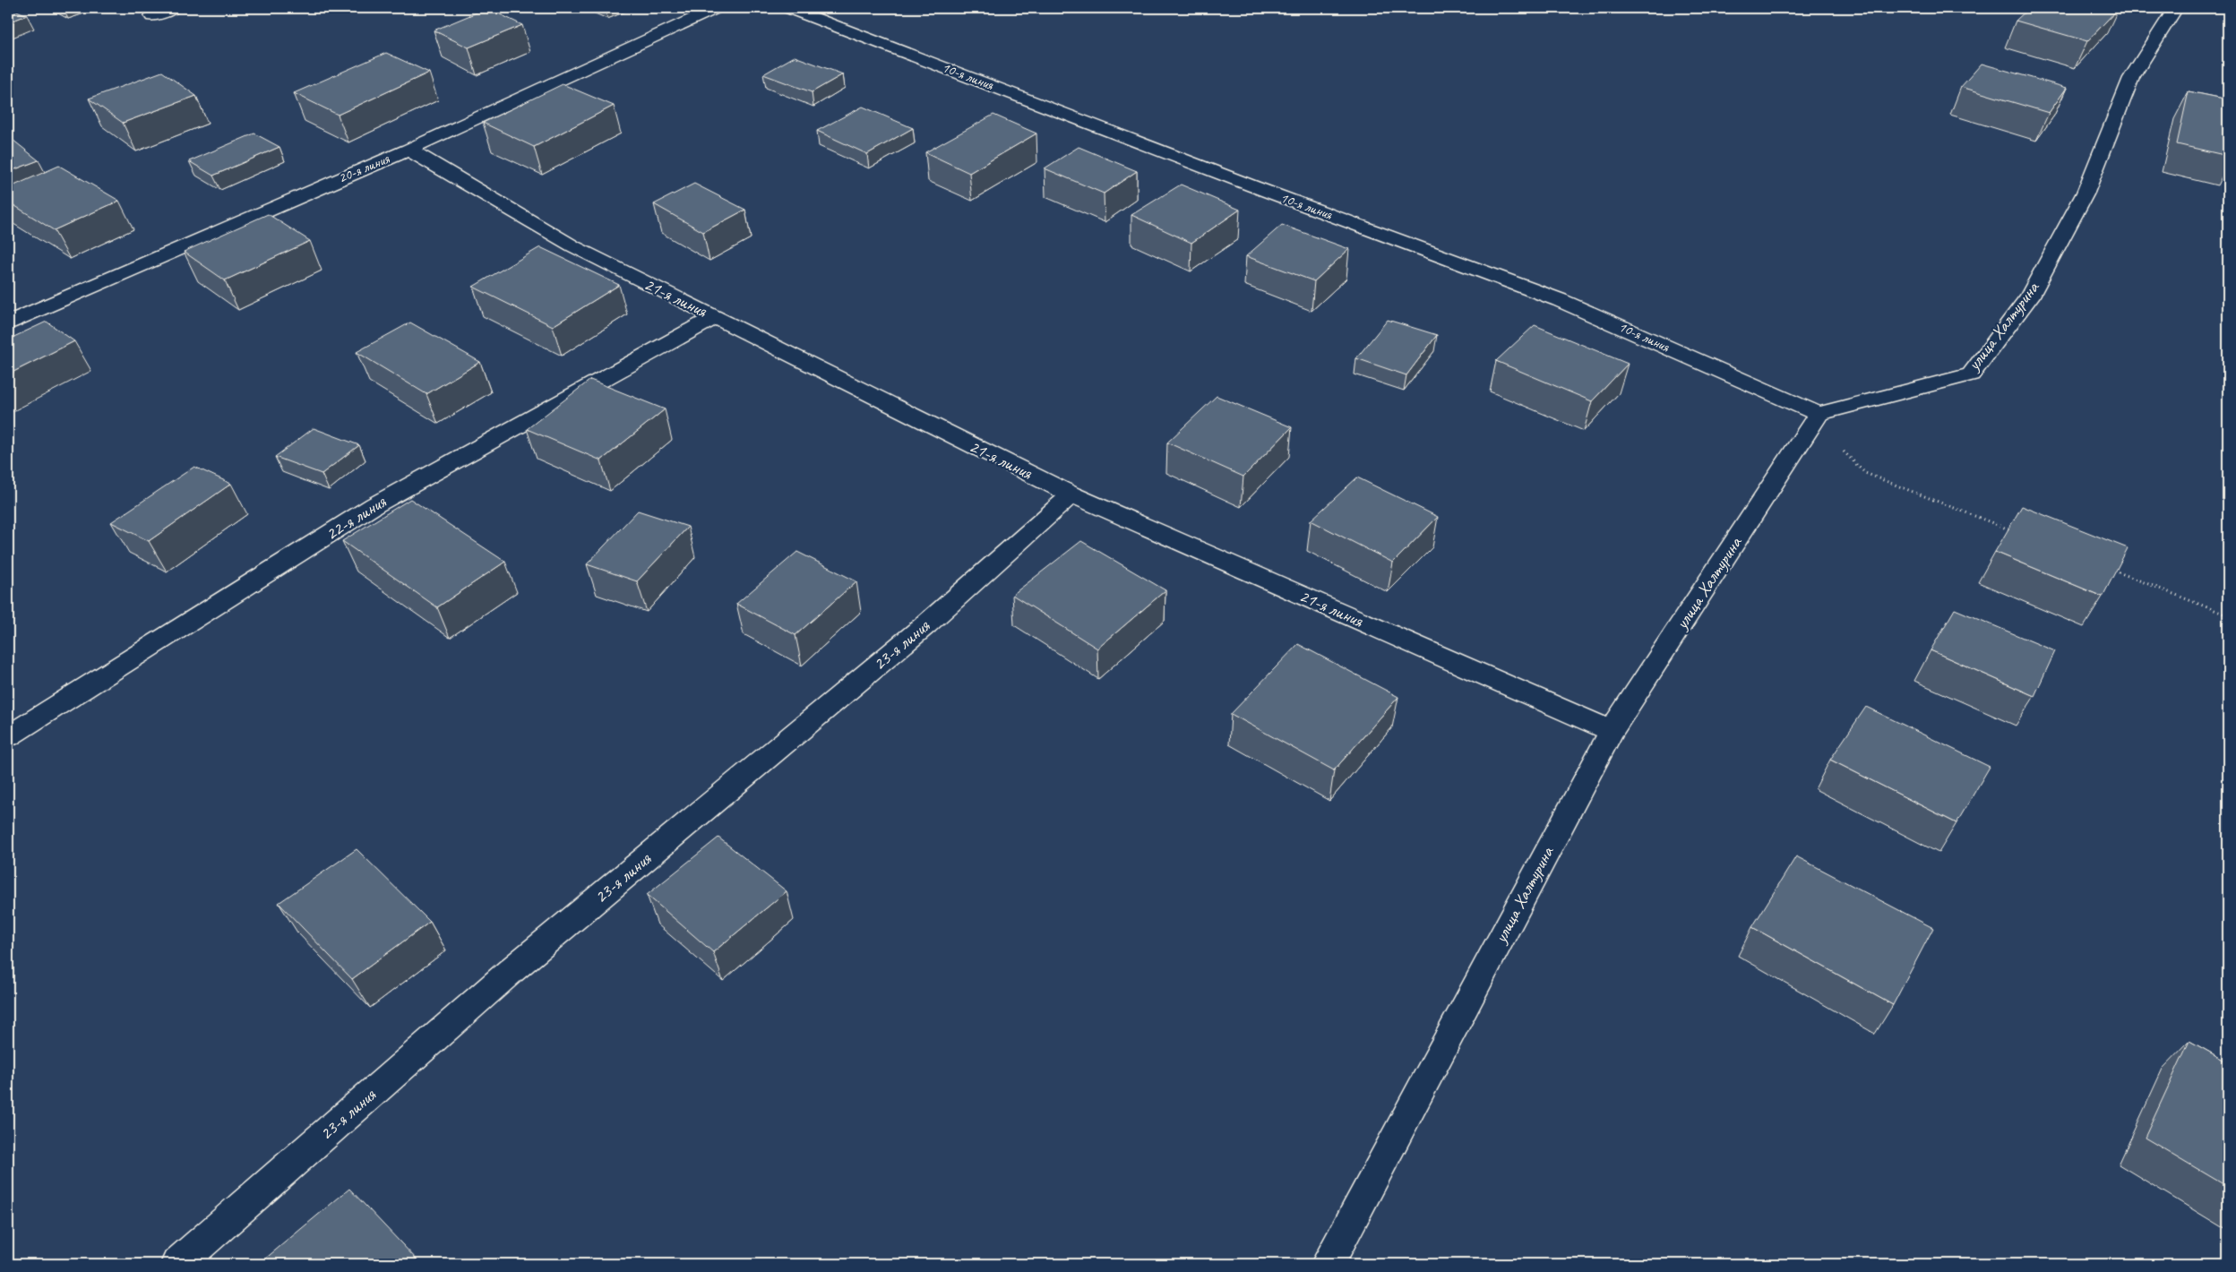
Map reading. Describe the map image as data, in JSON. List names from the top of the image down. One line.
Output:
{"streets":{"street":["10-я линия","20-я линия","21-я линия","улица Халтурина","22-я линия","23-я линия"]},"crossings":[["10-я линия","улица Халтурина"],["20-я линия","21-я линия"],["21-я линия","улица Халтурина"],["21-я линия","22-я линия"],["21-я линия","23-я линия"]]}
